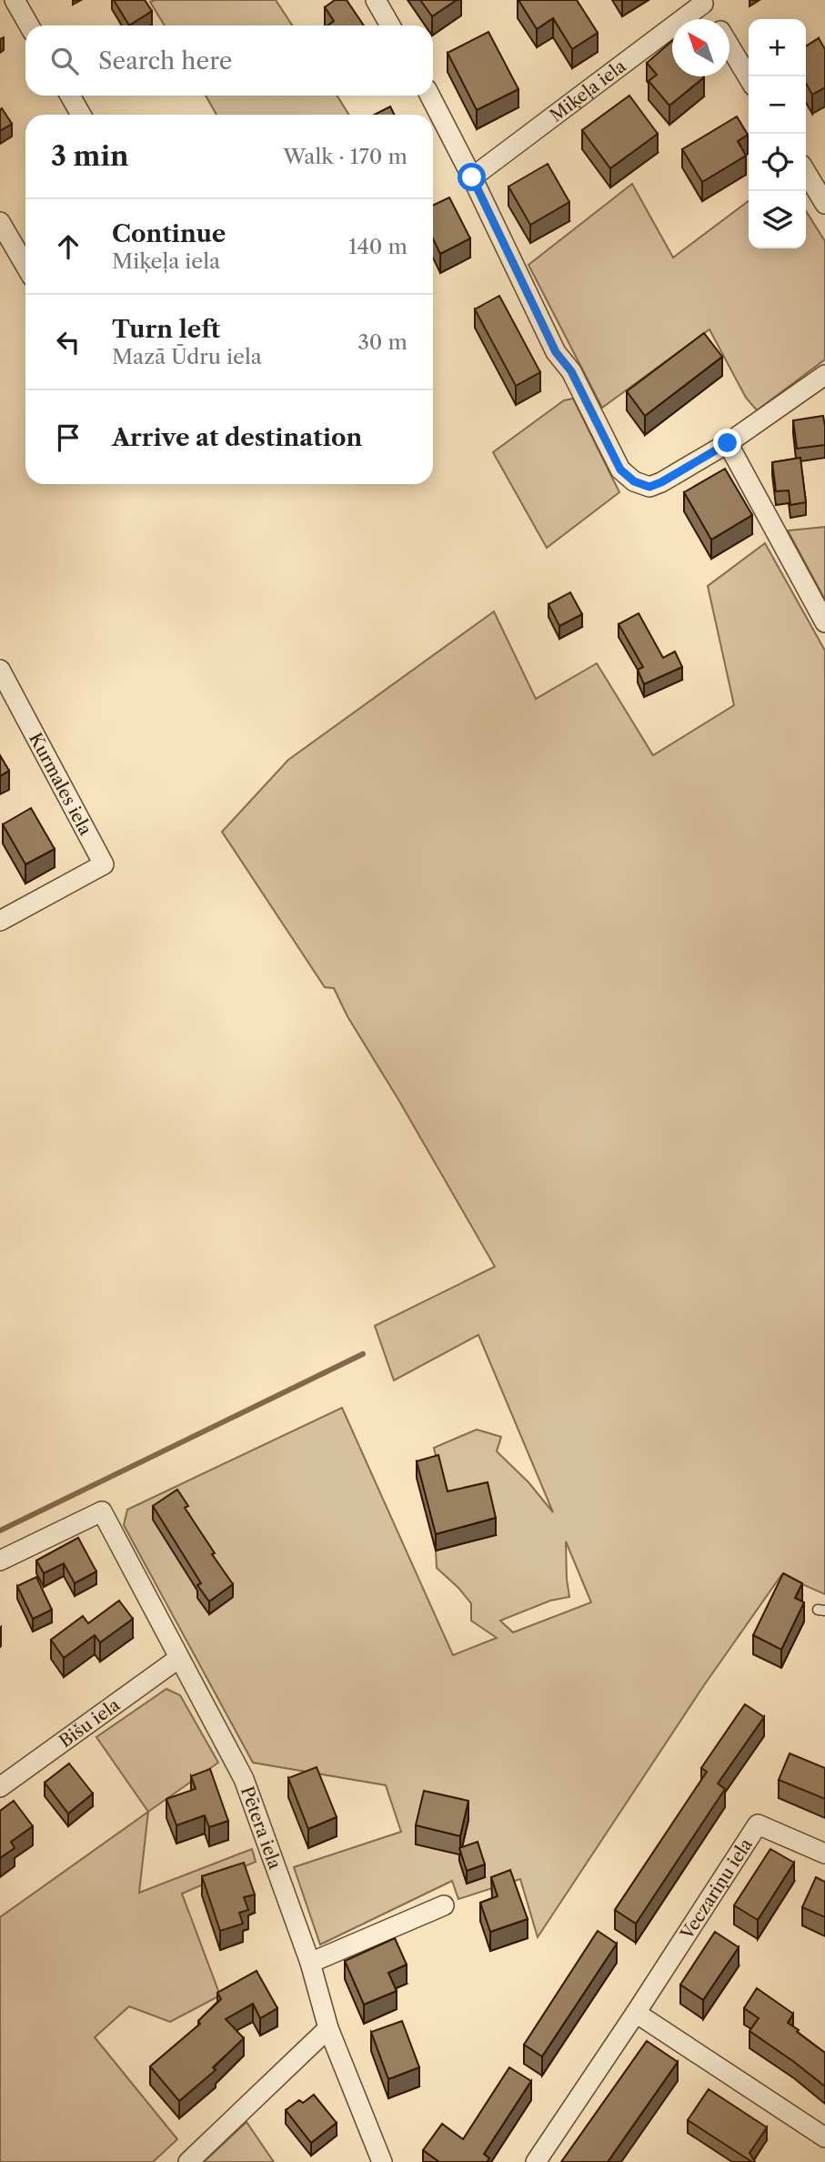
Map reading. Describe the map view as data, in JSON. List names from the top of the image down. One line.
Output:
{"streets":{"street":["Miķeļa iela","Kurmales iela","Bišu iela","Pētera iela","Veczariņu iela"]},"crossings":[["Bišu iela","Pētera iela"]],"north":"top left","page":{"map_buttons":["+","−"],"search":"Search here","heading":["3 min","Walk · 170 m"],"list":[["Continue","Miķeļa iela","140 m"],["Turn left","Mazā Ūdru iela","30 m"],"Arrive at destination"]}}
